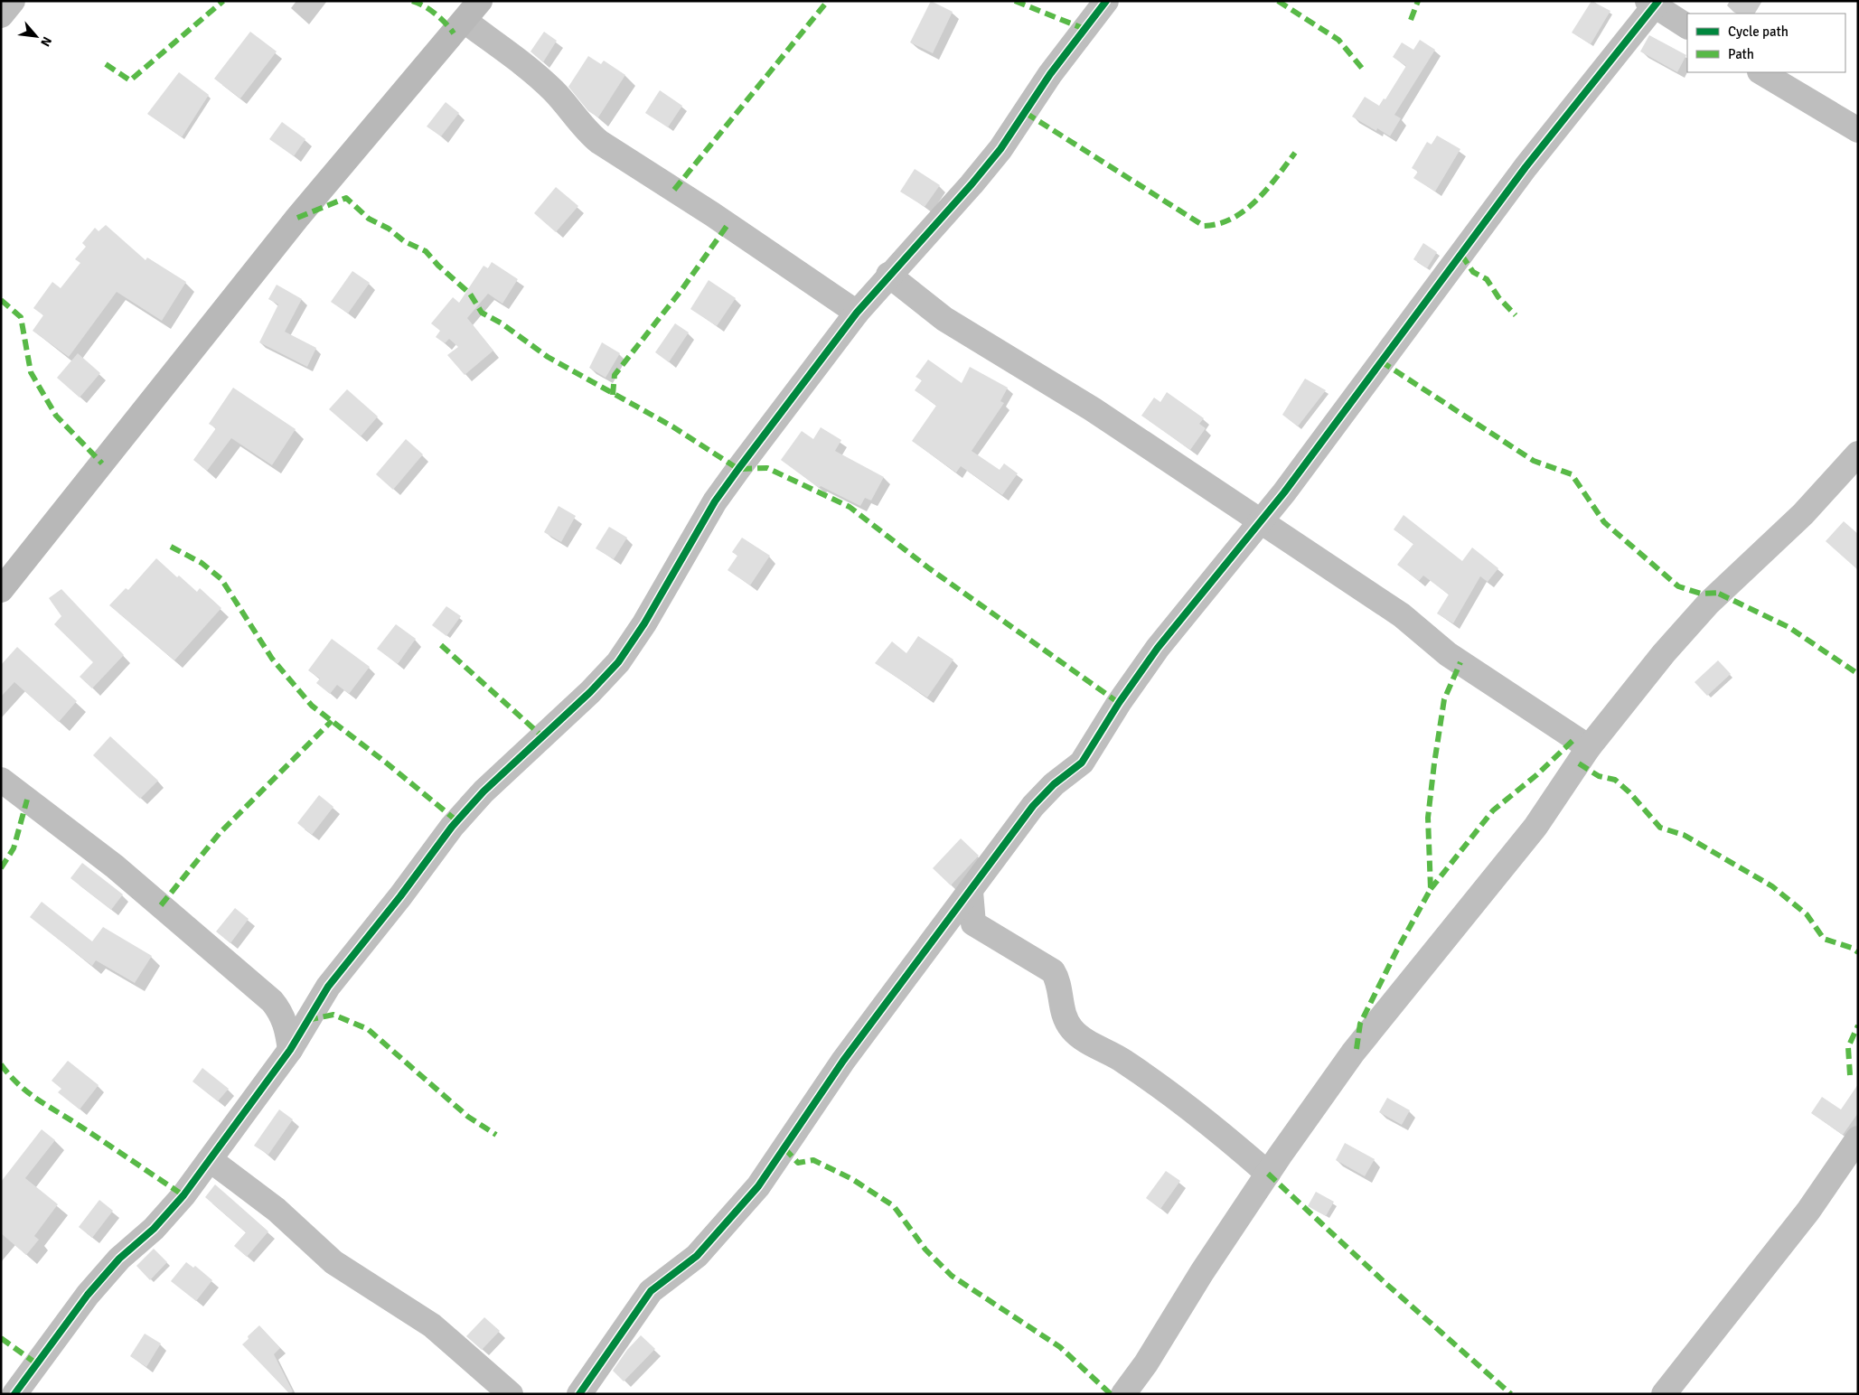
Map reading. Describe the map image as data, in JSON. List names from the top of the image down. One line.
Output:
{"legend":["Cycle path","Path"],"north":"bottom right"}
